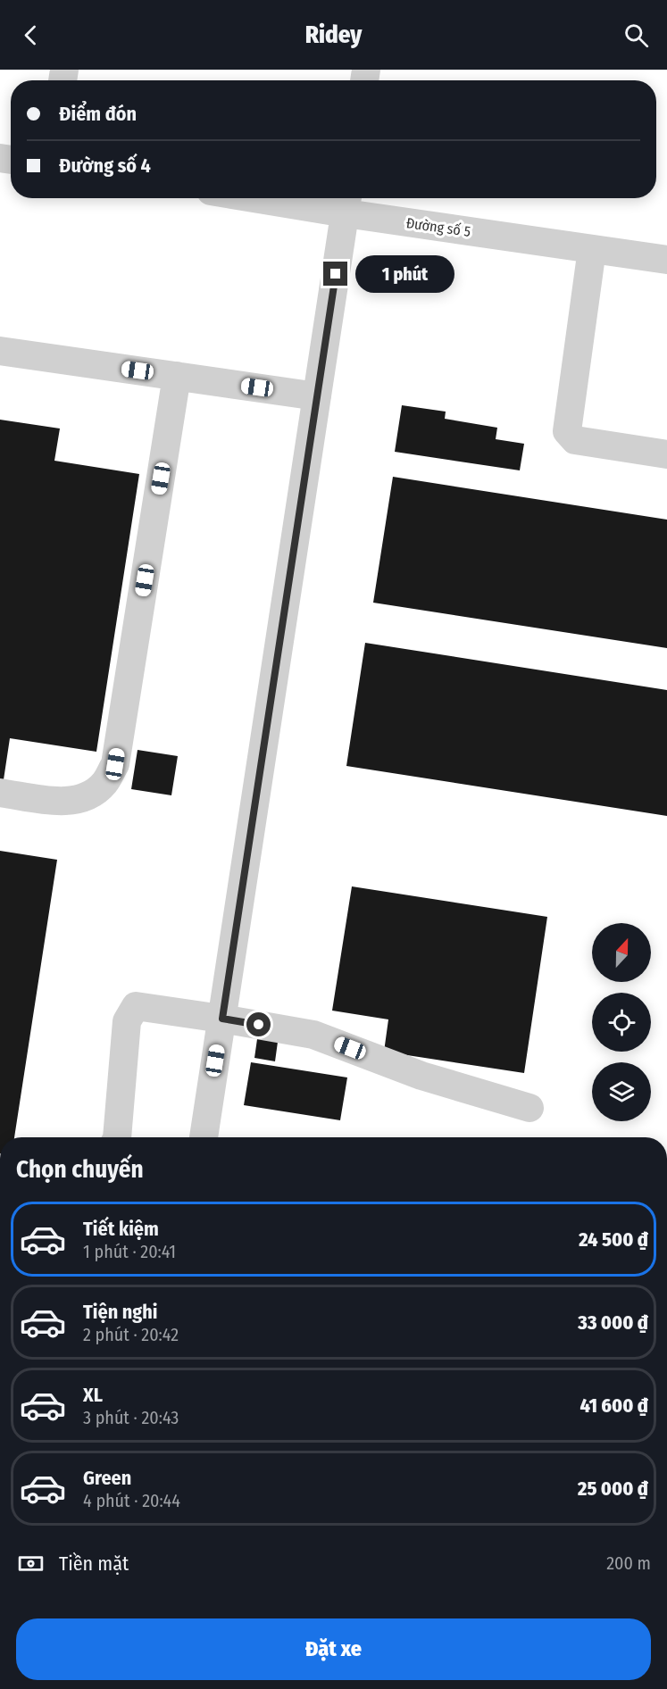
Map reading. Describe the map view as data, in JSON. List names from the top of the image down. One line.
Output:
{"streets":{"street":["Đường số 5"]},"north":"top","page":{"header":"Ridey","banner":["Điểm đón","Đường số 4"],"bubble":"1 phút","heading":"Chọn chuyến","list":[{"name":"Tiết kiệm","note":"1 phút · 20:41","value":"24 500 ₫"},{"name":"Tiện nghi","note":"2 phút · 20:42","value":"33 000 ₫"},{"name":"XL","note":"3 phút · 20:43","value":"41 600 ₫"},{"name":"Green","note":"4 phút · 20:44","value":"25 000 ₫"}],"pay":["Tiền mặt","200 m"],"buttons":"Đặt xe"}}
